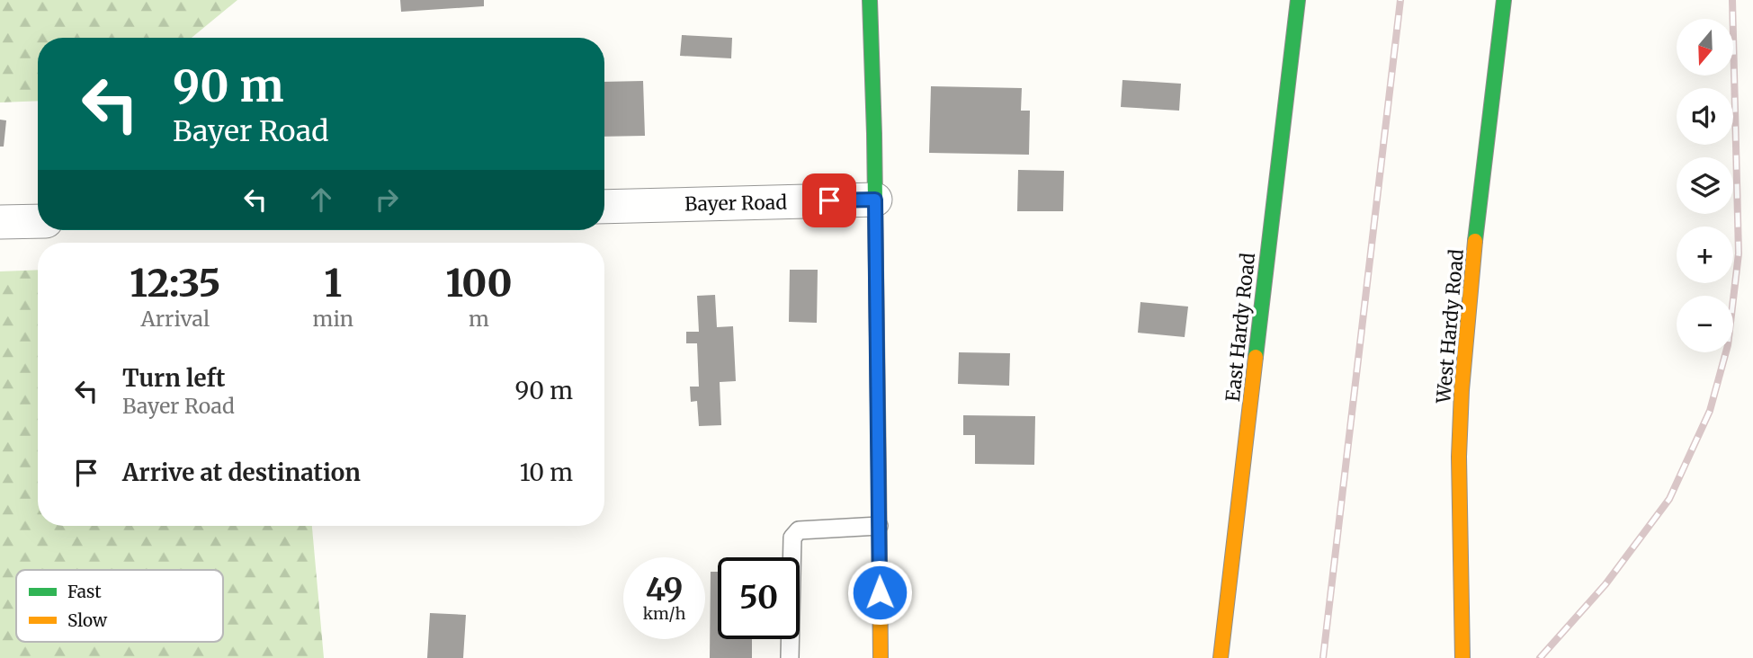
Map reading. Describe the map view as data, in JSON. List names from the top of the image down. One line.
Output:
{"streets":{"main road":["West Hardy Road","East Hardy Road"],"street":["Bayer Road"]},"legend":["Fast","Slow"],"north":"bottom","page":{"map_buttons":["+","−"],"turn":["90 m","Bayer Road"],"eta":["12:35","Arrival","1","min","100","m"],"list":[{"name":"Turn left","note":"Bayer Road","value":"90 m"},{"name":"Arrive at destination","value":"10 m"}],"speed":"49 km/h","limit":"50"}}
